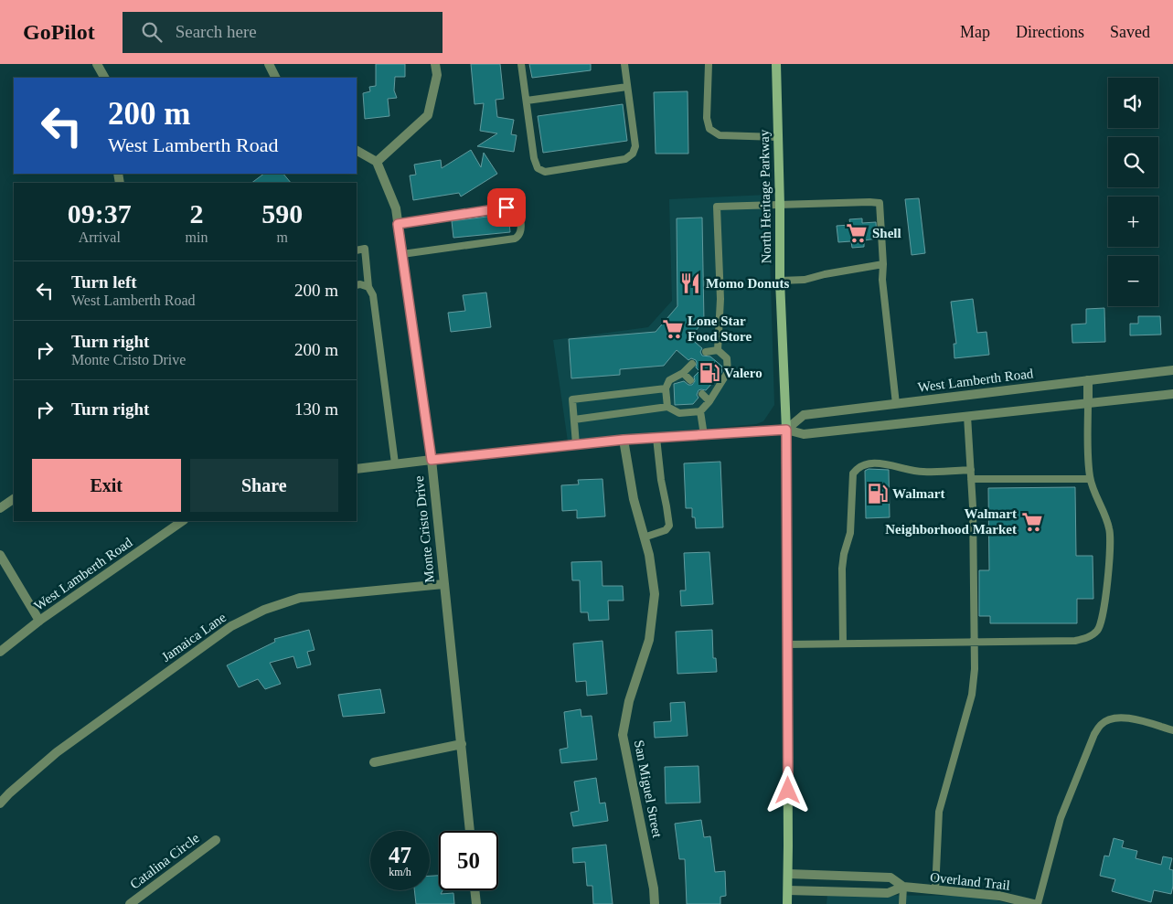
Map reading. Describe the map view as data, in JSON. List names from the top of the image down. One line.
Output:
{"streets":{"main road":["North Heritage Parkway"],"street":["West Lamberth Road","Monte Cristo Drive","Jamaica Lane","San Miguel Street","Catalina Circle","Overland Trail"]},"crossings":[["North Heritage Parkway","West Lamberth Road"],["North Heritage Parkway","Overland Trail"],["Monte Cristo Drive","Jamaica Lane"]],"places":{"supermarket":["Shell","Lone Star Food Store","Walmart Neighborhood Market"],"restaurant":["Momo Donuts"],"fuel station":["Valero","Walmart"]},"page":{"header":"GoPilot","search":"Search here","nav":["Map","Directions","Saved"],"map_buttons":["+","−"],"turn":["200 m","West Lamberth Road"],"eta":["09:37","Arrival","2","min","590","m"],"list":[{"name":"Turn left","note":"West Lamberth Road","value":"200 m"},{"name":"Turn right","note":"Monte Cristo Drive","value":"200 m"},{"name":"Turn right","value":"130 m"}],"buttons":["Exit","Share"],"speed":"47 km/h","limit":"50"}}
